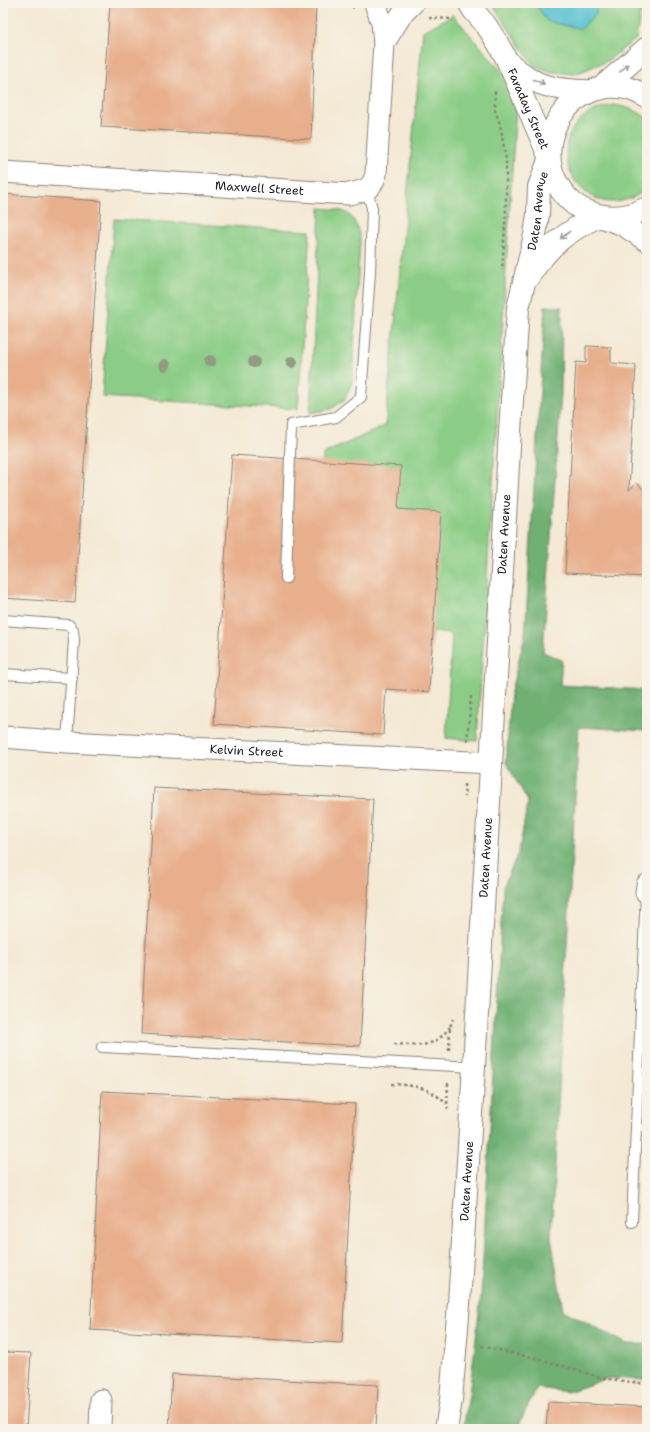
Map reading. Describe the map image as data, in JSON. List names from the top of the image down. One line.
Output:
{"streets":{"street":["Faraday Street","Maxwell Street","Daten Avenue","Kelvin Street"]},"crossings":[["Faraday Street","Daten Avenue"],["Daten Avenue","Kelvin Street"]]}
